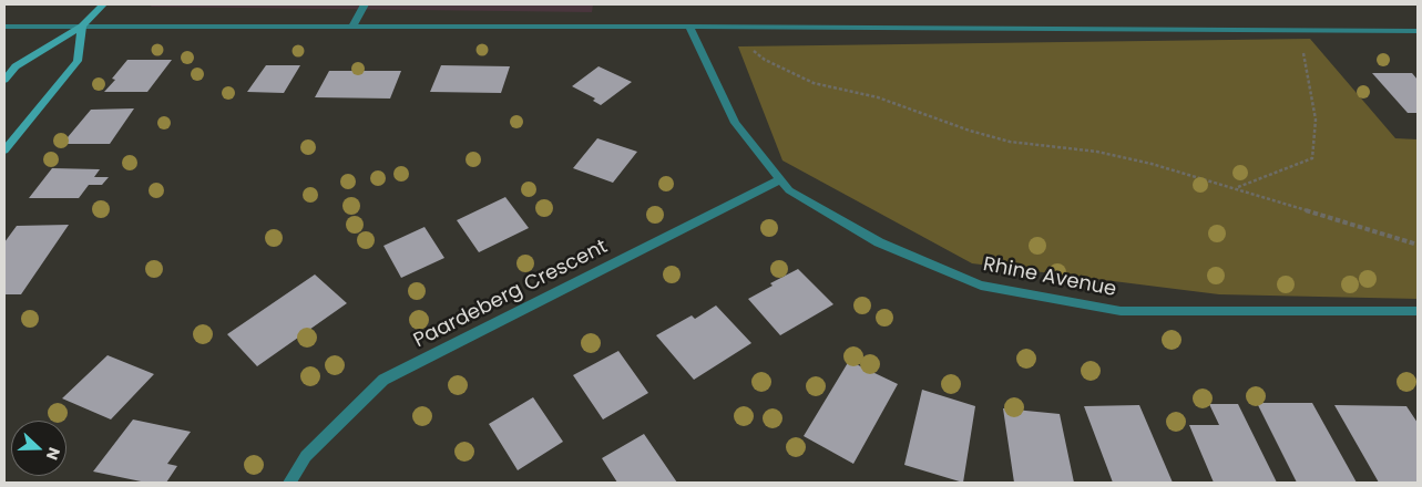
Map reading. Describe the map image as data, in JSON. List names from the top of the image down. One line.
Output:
{"streets":{"street":["Rhine Avenue","Paardeberg Crescent"]},"crossings":[["Rhine Avenue","Paardeberg Crescent"]],"north":"right"}
